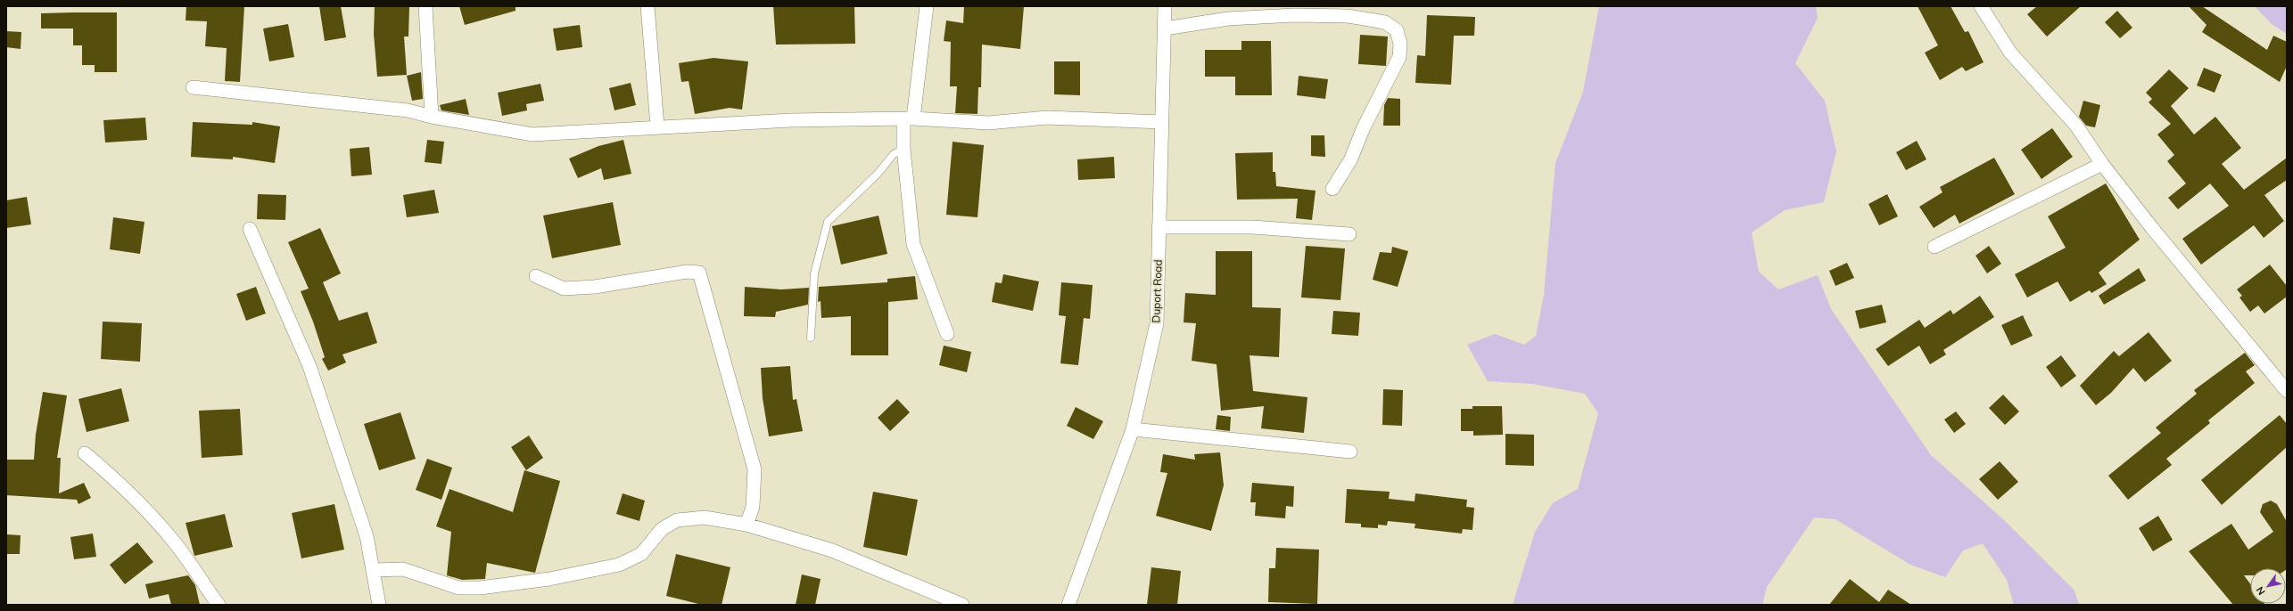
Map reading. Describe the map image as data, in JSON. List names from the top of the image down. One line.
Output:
{"streets":{"street":["Duport Road"]},"north":"bottom left"}
